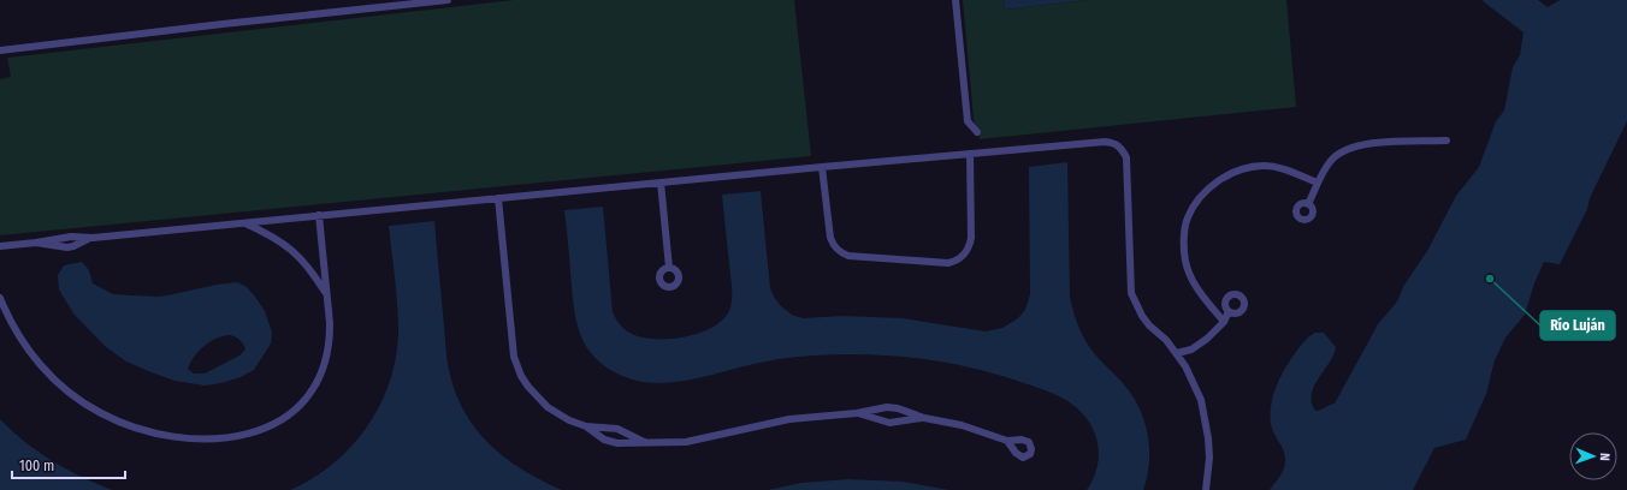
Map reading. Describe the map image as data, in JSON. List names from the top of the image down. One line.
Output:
{"places":["Río Luján"],"scale_bar":"100 m","north":"right"}
